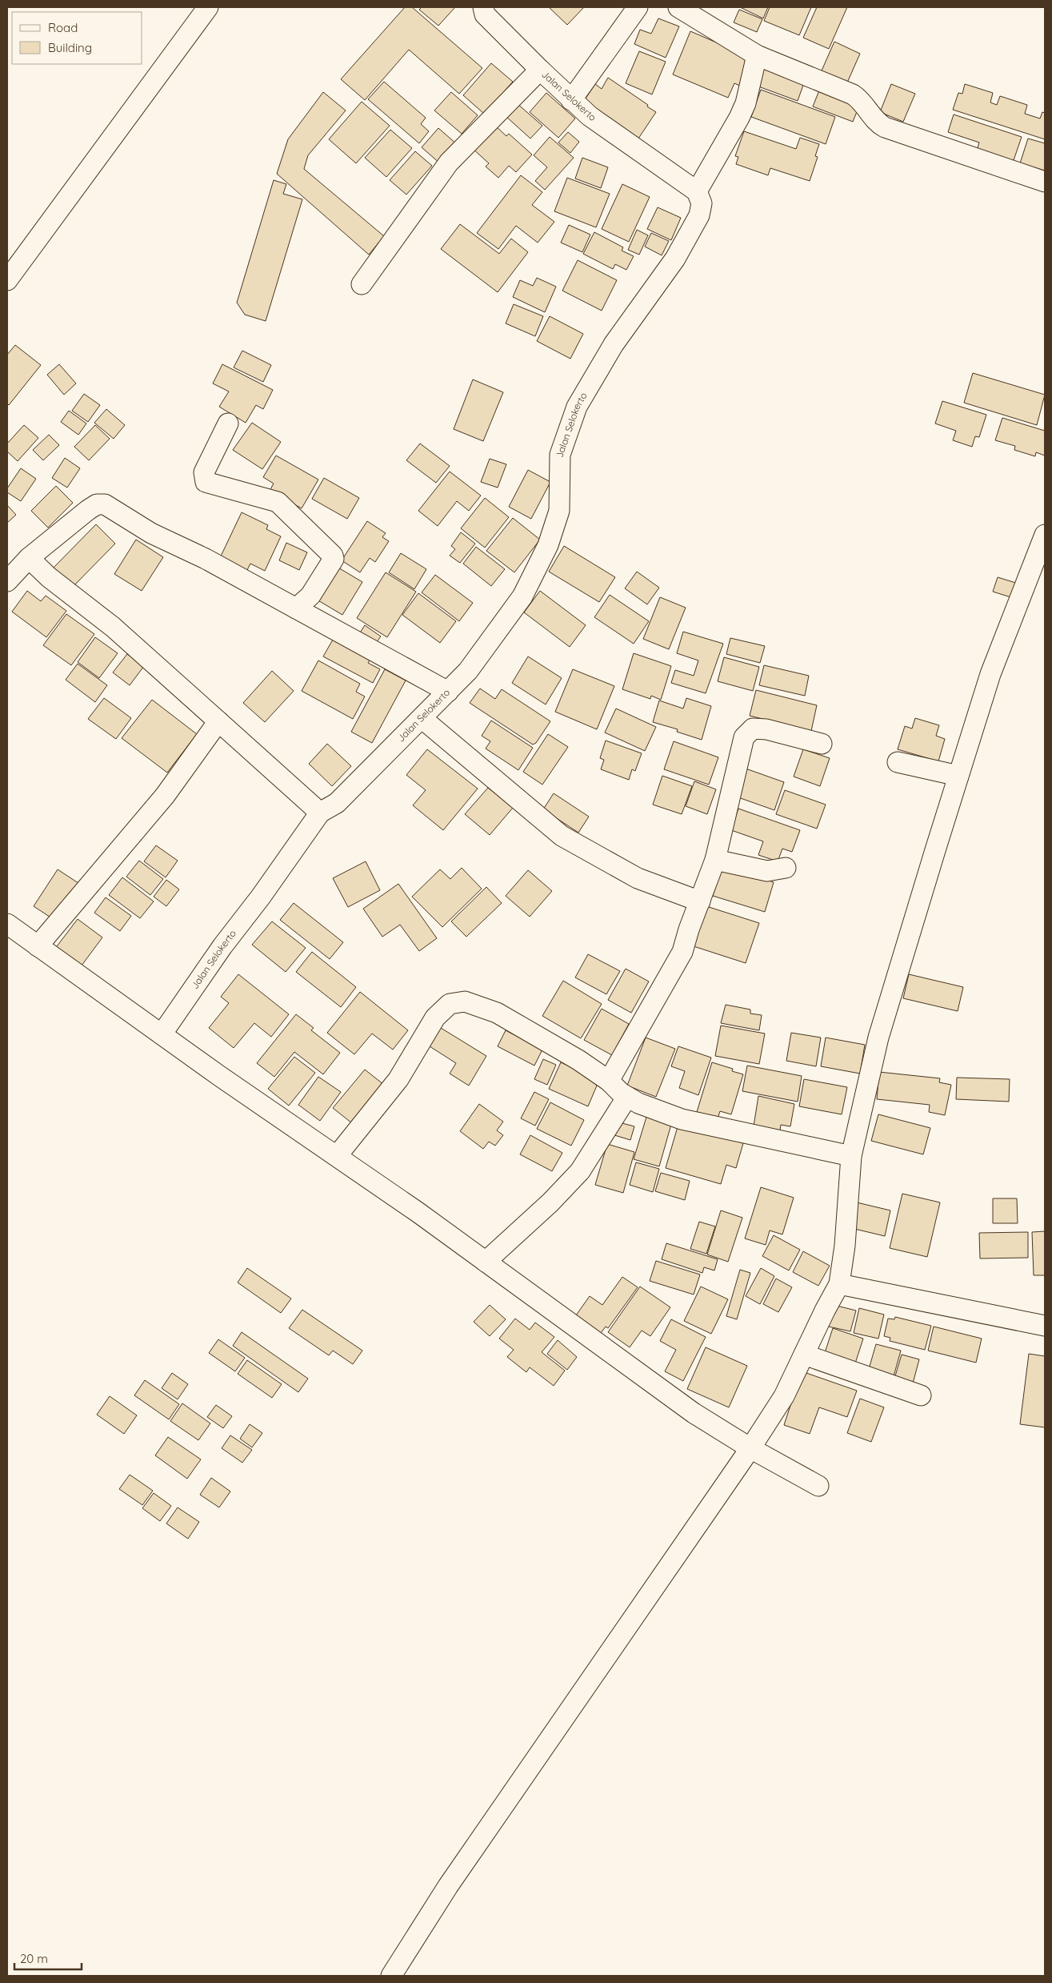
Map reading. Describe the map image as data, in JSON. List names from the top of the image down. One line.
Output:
{"streets":{"street":["Jalan Selokerto"]},"legend":["Road","Building"],"scale_bar":"20 m"}
